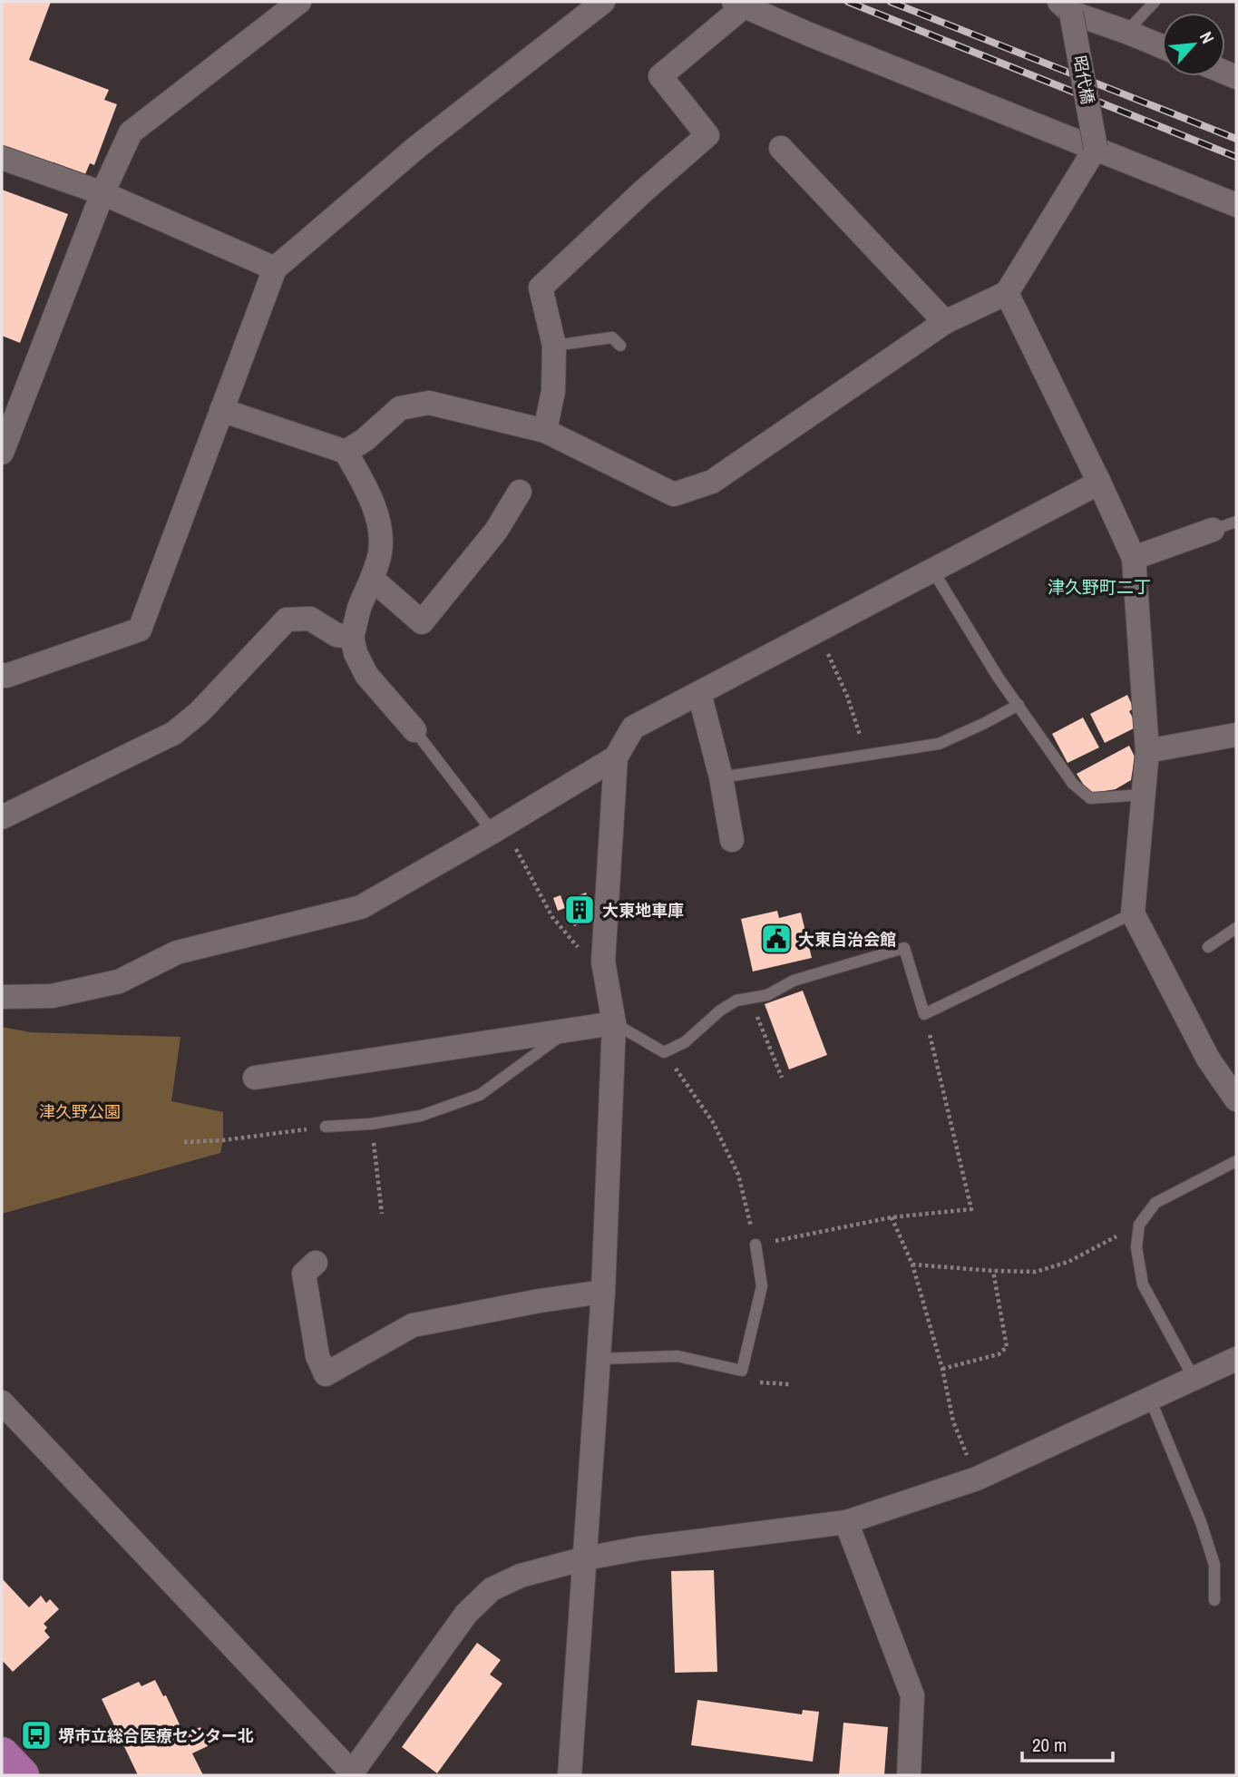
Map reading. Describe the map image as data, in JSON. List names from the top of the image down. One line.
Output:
{"streets":{"street":["昭代橋"]},"districts":["津久野町二丁"],"parks":["津久野公園"],"places":{"building":["大東地車庫"],"public building":["大東自治会館"],"bus stop":["堺市立総合医療センター北"]},"scale_bar":"20 m","north":"top right"}
